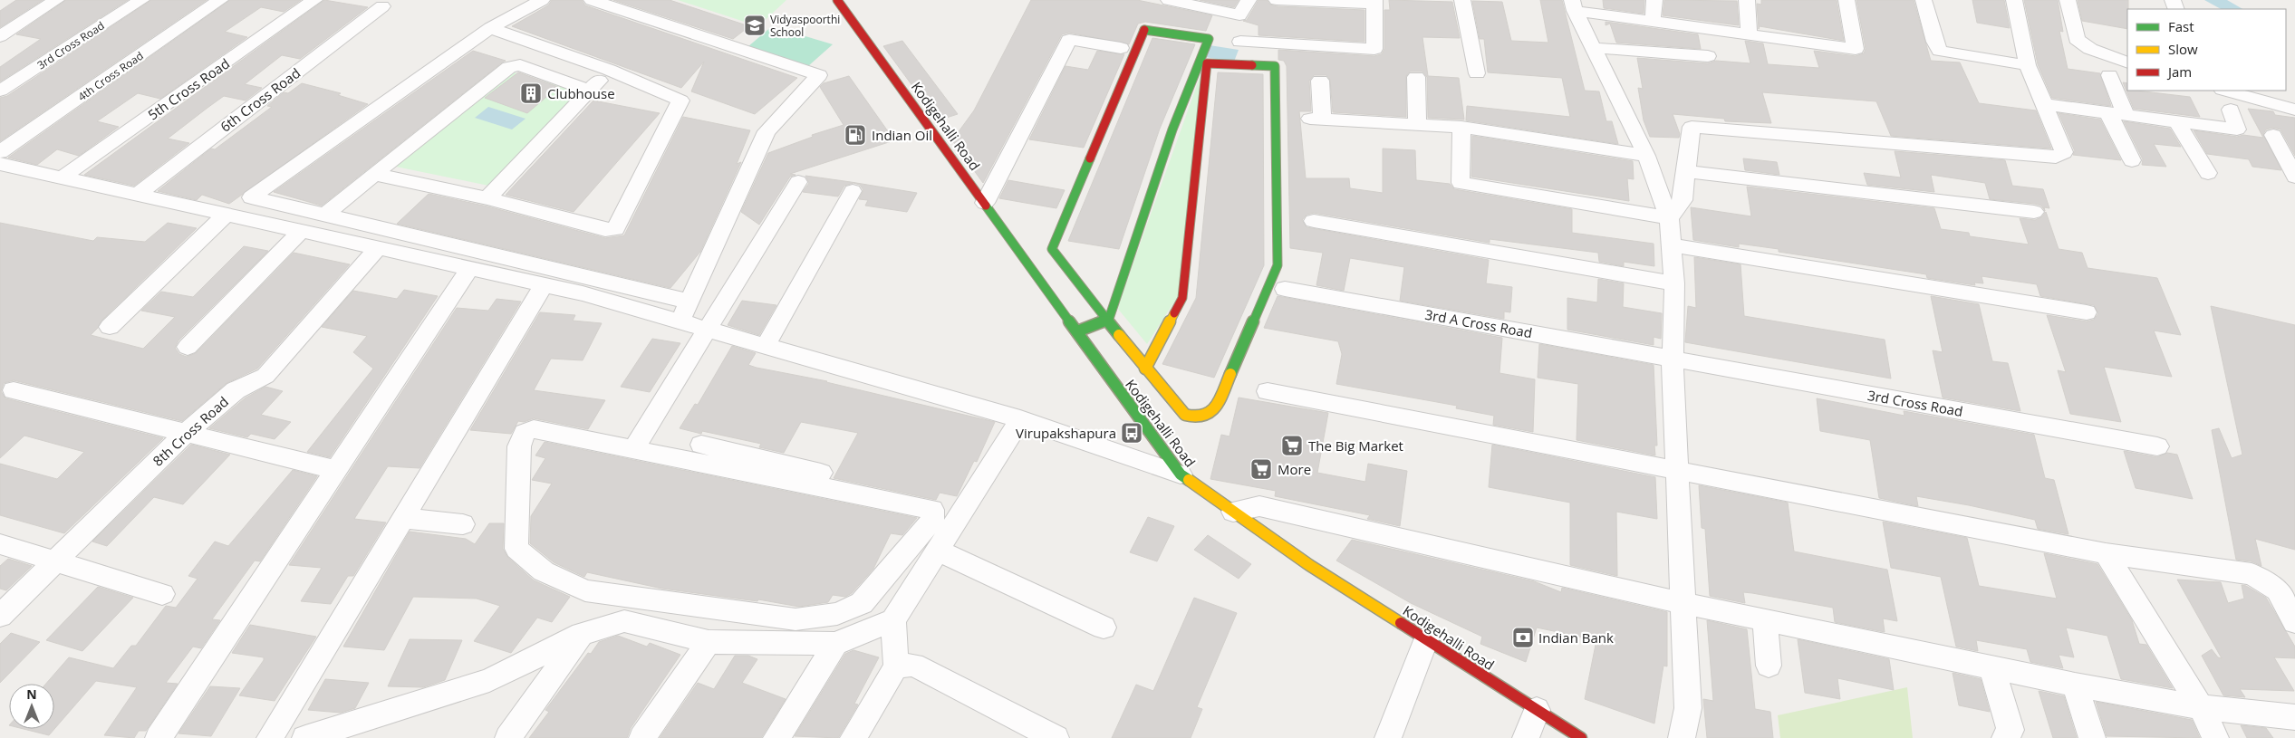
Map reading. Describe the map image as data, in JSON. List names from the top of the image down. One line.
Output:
{"streets":{"street":["3rd Cross Road","4th Cross Road","5th Cross Road","6th Cross Road","Kodigehalli Road","3rd A Cross Road","8th Cross Road"]},"crossings":[["3rd Cross Road","3rd A Cross Road"]],"places":{"school or university":["Vidyaspoorthi School"],"building":["Clubhouse"],"fuel station":["Indian Oil"],"bus stop":["Virupakshapura"],"supermarket":["The Big Market","More"],"bank":["Indian Bank"]},"legend":["Fast","Slow","Jam"],"north":"top"}
